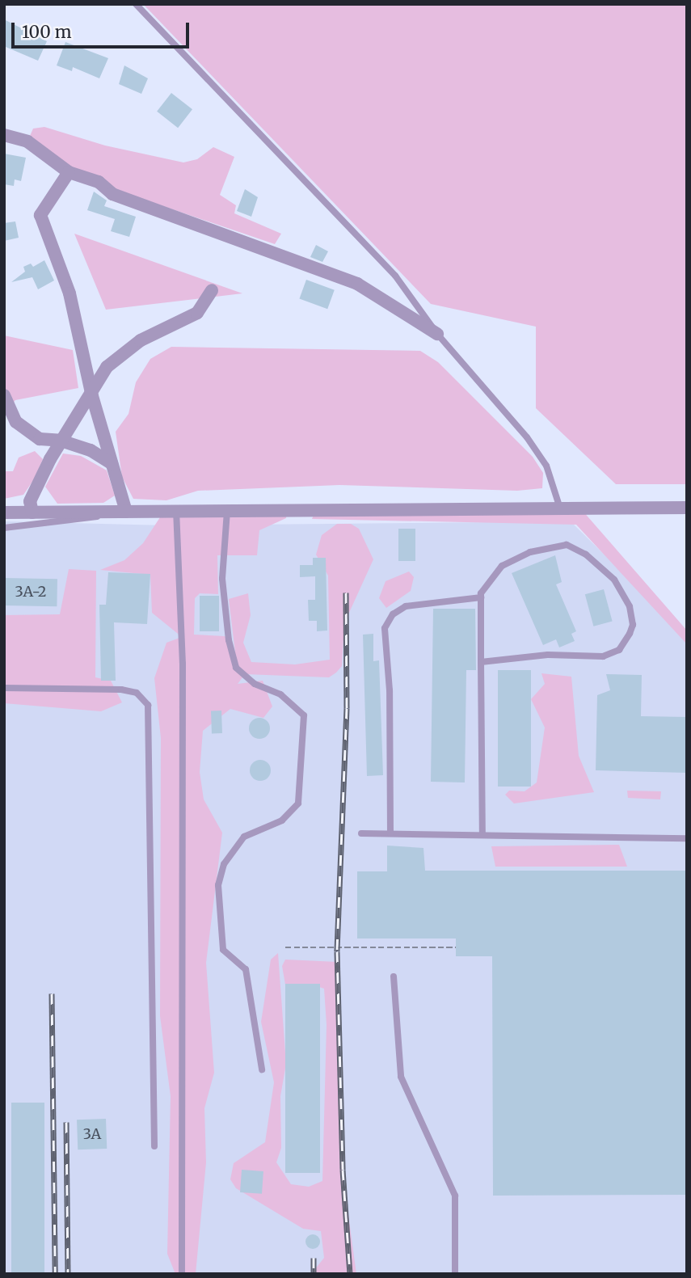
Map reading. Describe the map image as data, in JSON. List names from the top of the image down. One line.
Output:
{"house_numbers":["3А-2","3А"],"scale_bar":"100 m"}
